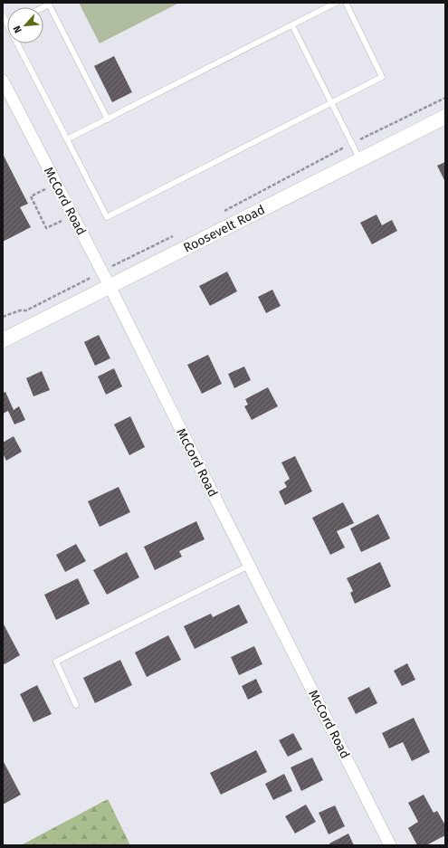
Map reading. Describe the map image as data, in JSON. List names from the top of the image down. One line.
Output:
{"streets":{"street":["McCord Road","Roosevelt Road"]},"crossings":[["McCord Road","Roosevelt Road"]],"north":"bottom left"}
